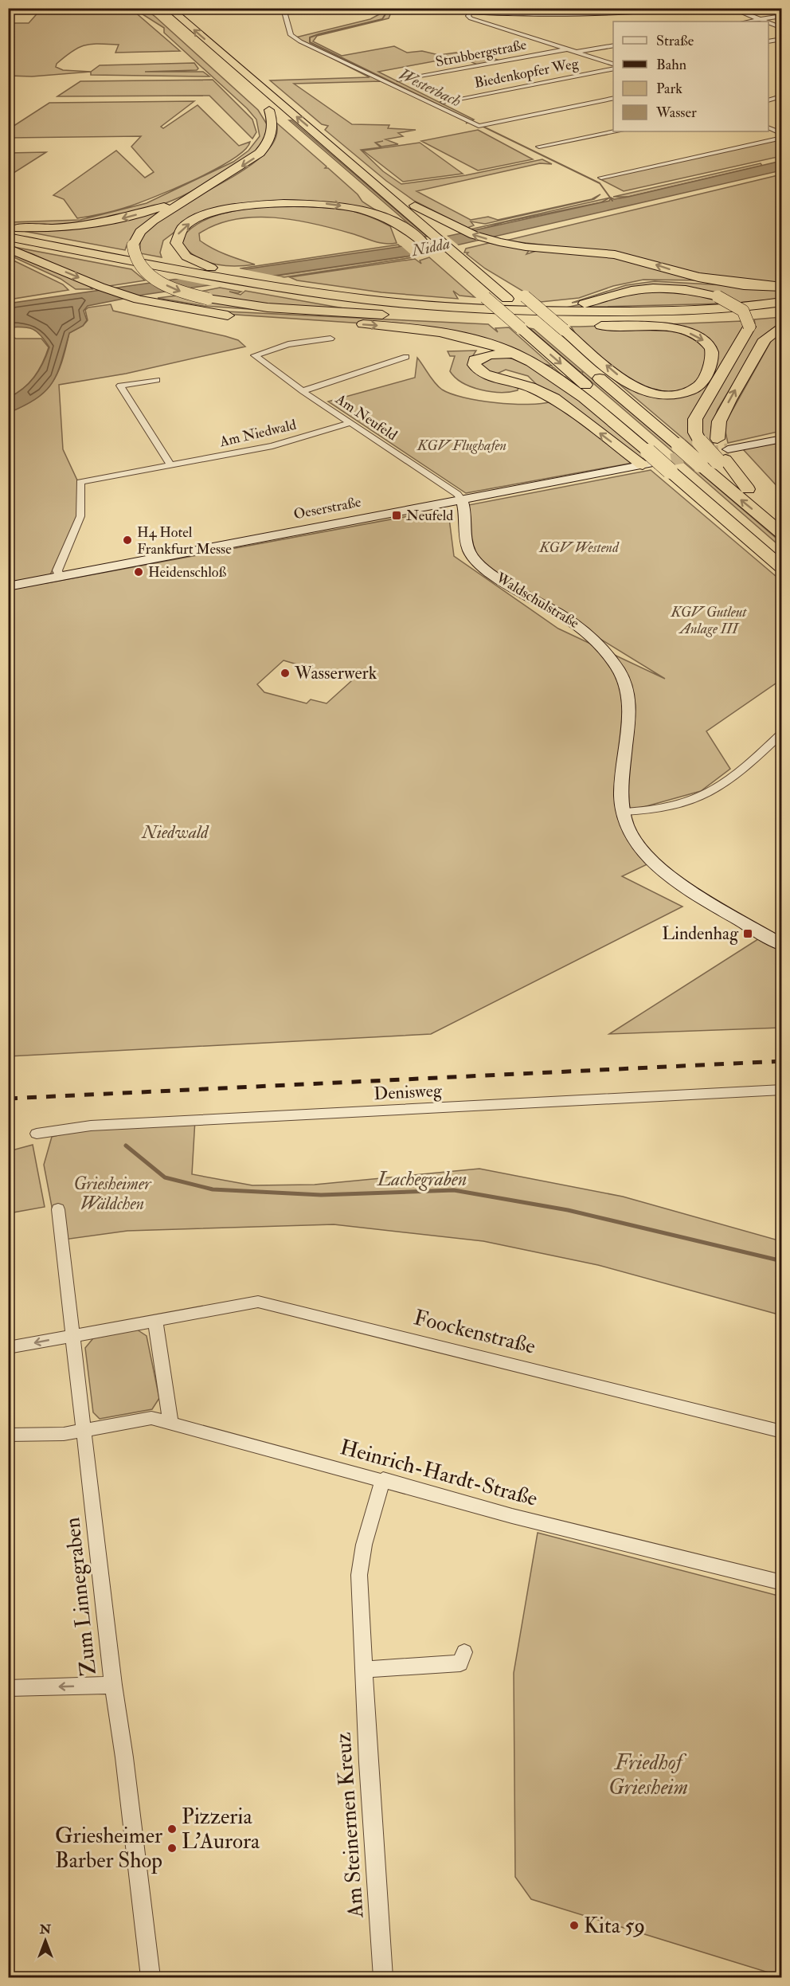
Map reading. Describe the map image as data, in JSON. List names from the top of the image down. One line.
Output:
{"streets":{"street":["Strubbergstraße","Biedenkopfer Weg","Am Neufeld","Am Niedwald","Oeserstraße","Waldschulstraße","Denisweg","Foockenstraße","Heinrich-Hardt-Straße","Zum Linnegraben","Am Steinernen Kreuz"]},"crossings":[["Am Neufeld","Am Niedwald"],["Am Neufeld","Oeserstraße"],["Am Neufeld","Waldschulstraße"],["Am Niedwald","Oeserstraße"],["Oeserstraße","Waldschulstraße"],["Foockenstraße","Zum Linnegraben"],["Heinrich-Hardt-Straße","Zum Linnegraben"],["Heinrich-Hardt-Straße","Am Steinernen Kreuz"]],"water":["Westerbach","Nidda","Lachegraben"],"parks":["KGV Flughafen","KGV Westend","KGV Gutleut Anlage III","Niedwald","Griesheimer Wäldchen","Friedhof Griesheim"],"places":{"transit":["Neufeld","Lindenhag"],"other":["H4 Hotel Frankfurt Messe","Heidenschloß","Wasserwerk","Pizzeria L'Aurora","Griesheimer Barber Shop","Kita 59"]},"legend":["Straße","Bahn","Park","Wasser"],"north":"top"}
